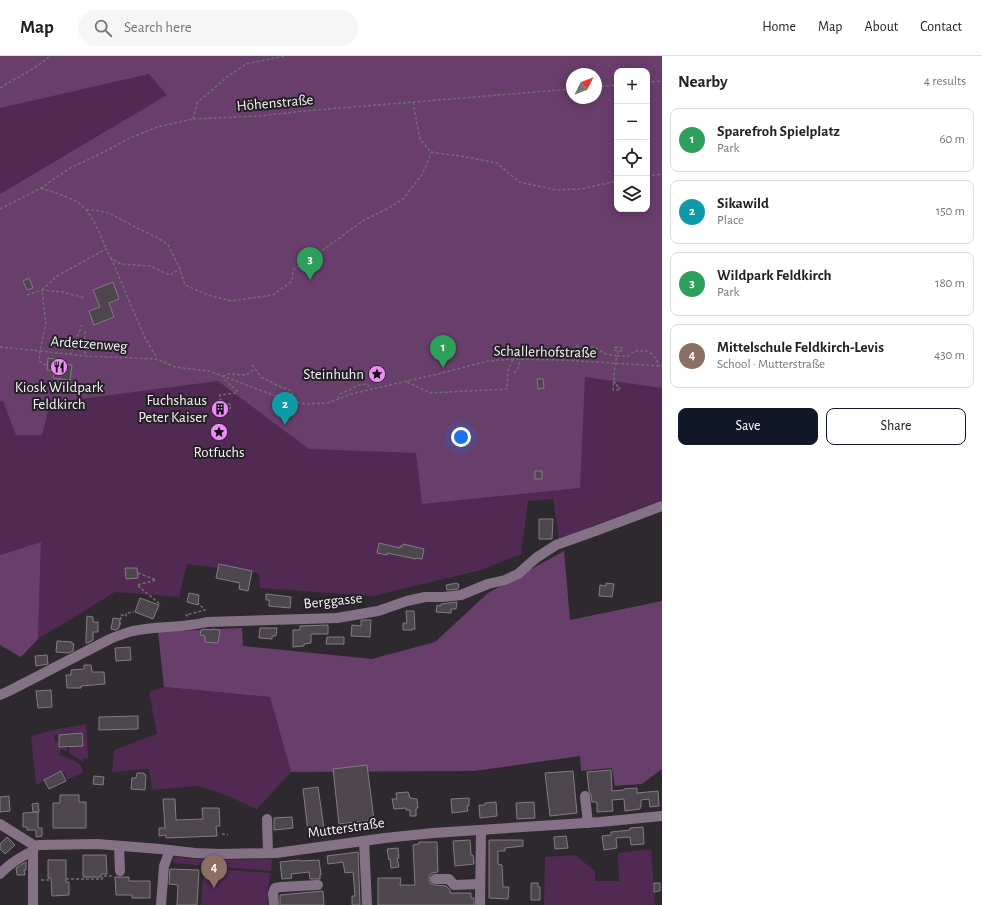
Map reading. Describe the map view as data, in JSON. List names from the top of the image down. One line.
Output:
{"streets":{"street":["Berggasse","Mutterstraße"],"path":["Höhenstraße","Ardetzenweg","Schallerhofstraße"]},"crossings":[["Ardetzenweg","Schallerhofstraße"]],"places":{"restaurant":["Kiosk Wildpark Feldkirch"],"place":["Steinhuhn","Rotfuchs"],"building":["Fuchshaus Peter Kaiser"]},"north":"top right","page":{"header":"Map","search":"Search here","nav":["Home","Map","About","Contact"],"heading":["Nearby","4 results"],"map_buttons":["+","−"],"list":[{"mark":"1","name":"Sparefroh Spielplatz","note":"Park","value":"60 m"},{"mark":"2","name":"Sikawild","note":"Place","value":"150 m"},{"mark":"3","name":"Wildpark Feldkirch","note":"Park","value":"180 m"},{"mark":"4","name":"Mittelschule Feldkirch-Levis","note":"School · Mutterstraße","value":"430 m"}],"pins":["3","1","2","4"],"buttons":["Save","Share"]}}
